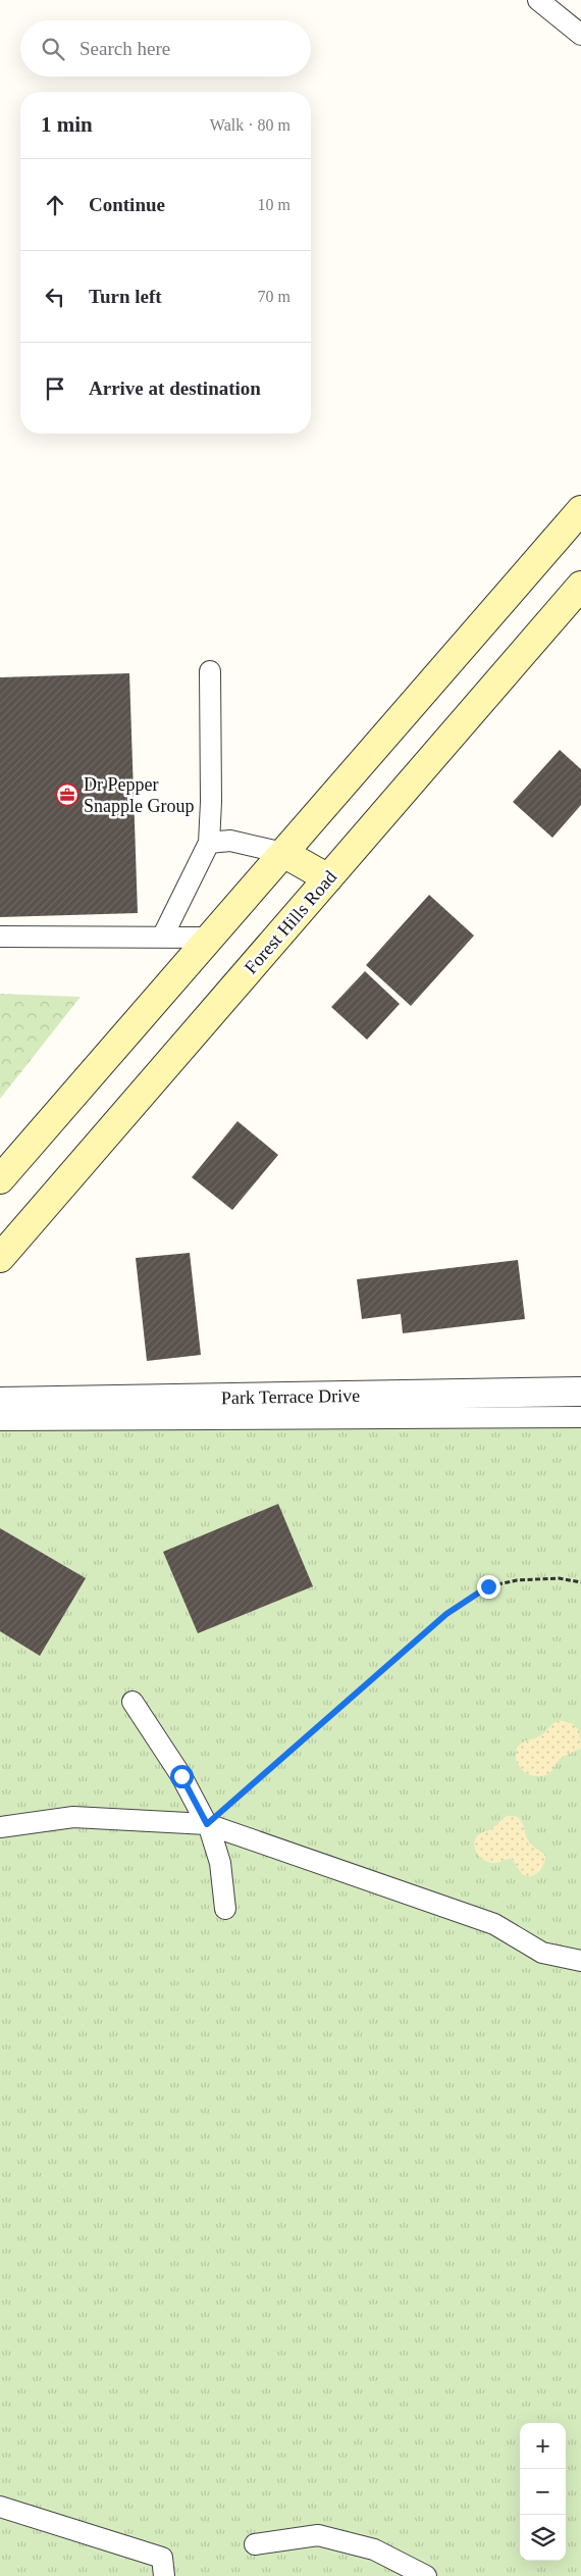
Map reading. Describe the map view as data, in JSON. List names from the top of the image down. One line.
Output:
{"streets":{"street":["Forest Hills Road","Park Terrace Drive"]},"places":{"office":["Dr Pepper Snapple Group"]},"page":{"search":"Search here","heading":["1 min","Walk · 80 m"],"list":[["Continue","10 m"],["Turn left","70 m"],"Arrive at destination"],"map_buttons":["+","−"]}}
